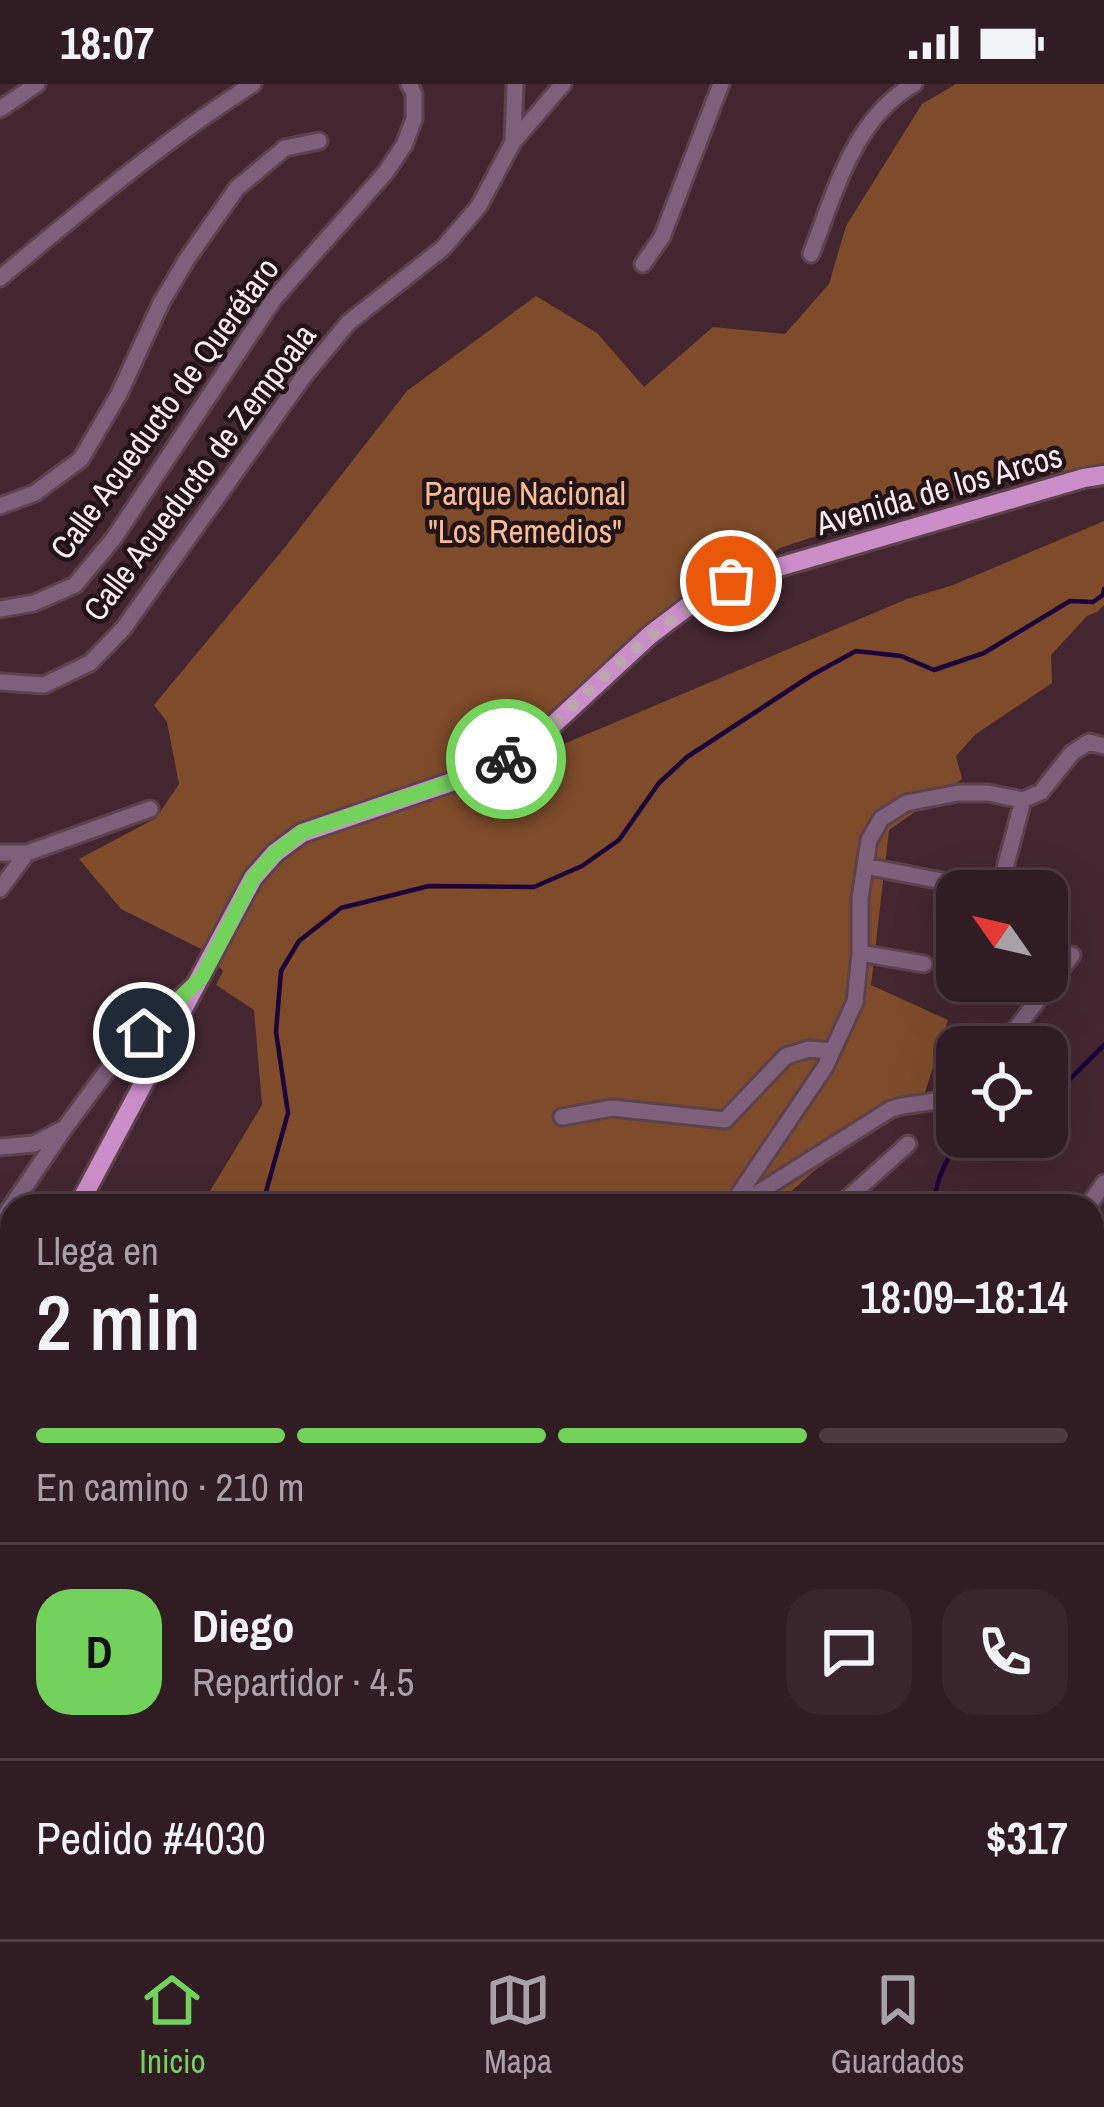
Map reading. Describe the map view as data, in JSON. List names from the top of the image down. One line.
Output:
{"streets":{"main road":["Avenida de los Arcos"],"street":["Calle Acueducto de Querétaro","Calle Acueducto de Zempoala"]},"parks":["Parque Nacional \"Los Remedios\""],"north":"top left","page":{"status":"18:07","heading":["2 min","Llega en","18:09–18:14"],"panel":["Diego","Repartidor · 4.5","Pedido #4030","$317"],"bar":"En camino · 210 m","round":"D","tabs":["Inicio","Mapa","Guardados"]}}
